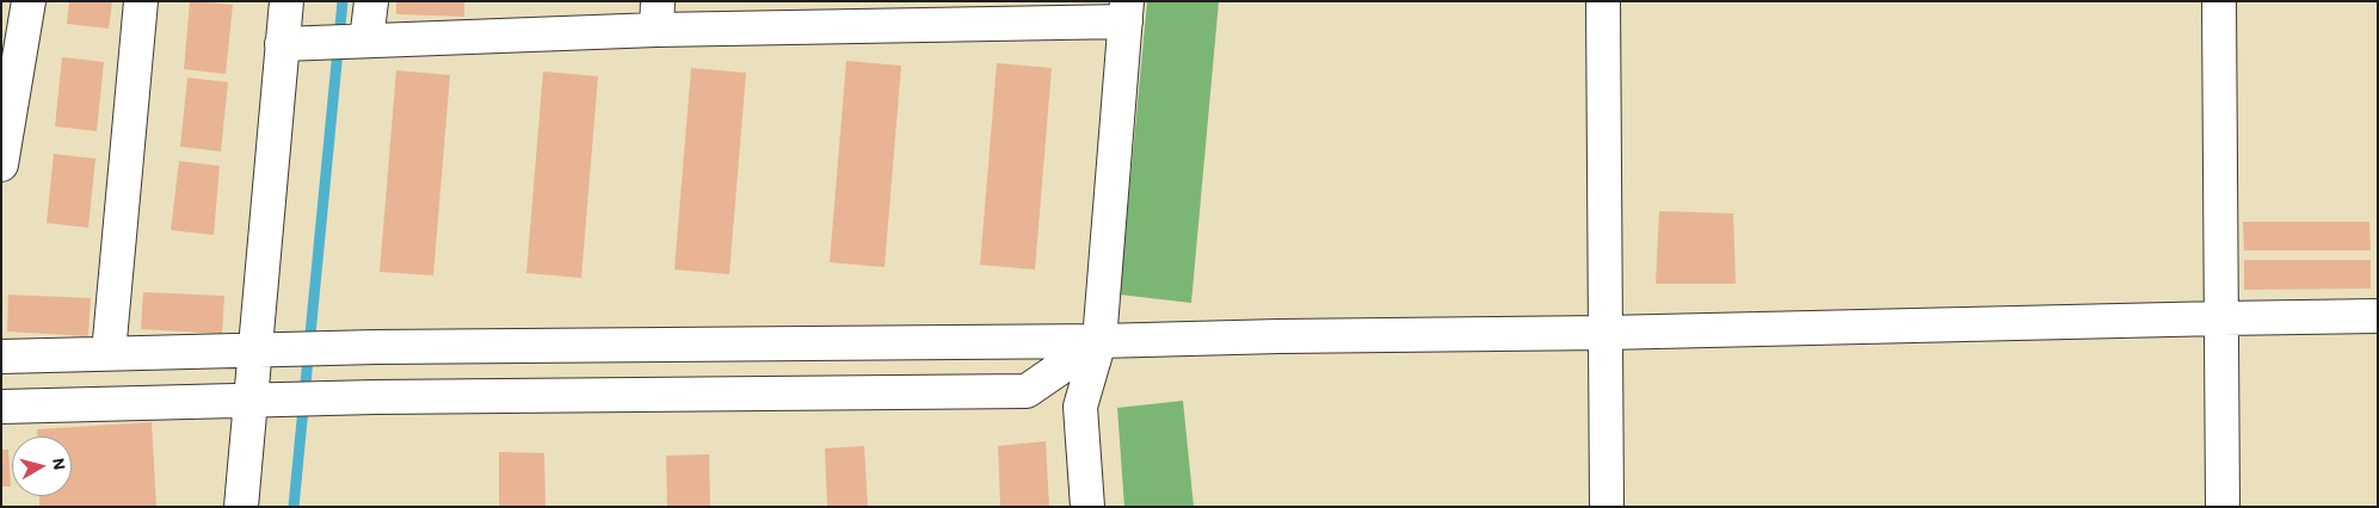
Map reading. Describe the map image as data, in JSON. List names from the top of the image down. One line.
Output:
{"north":"right"}
